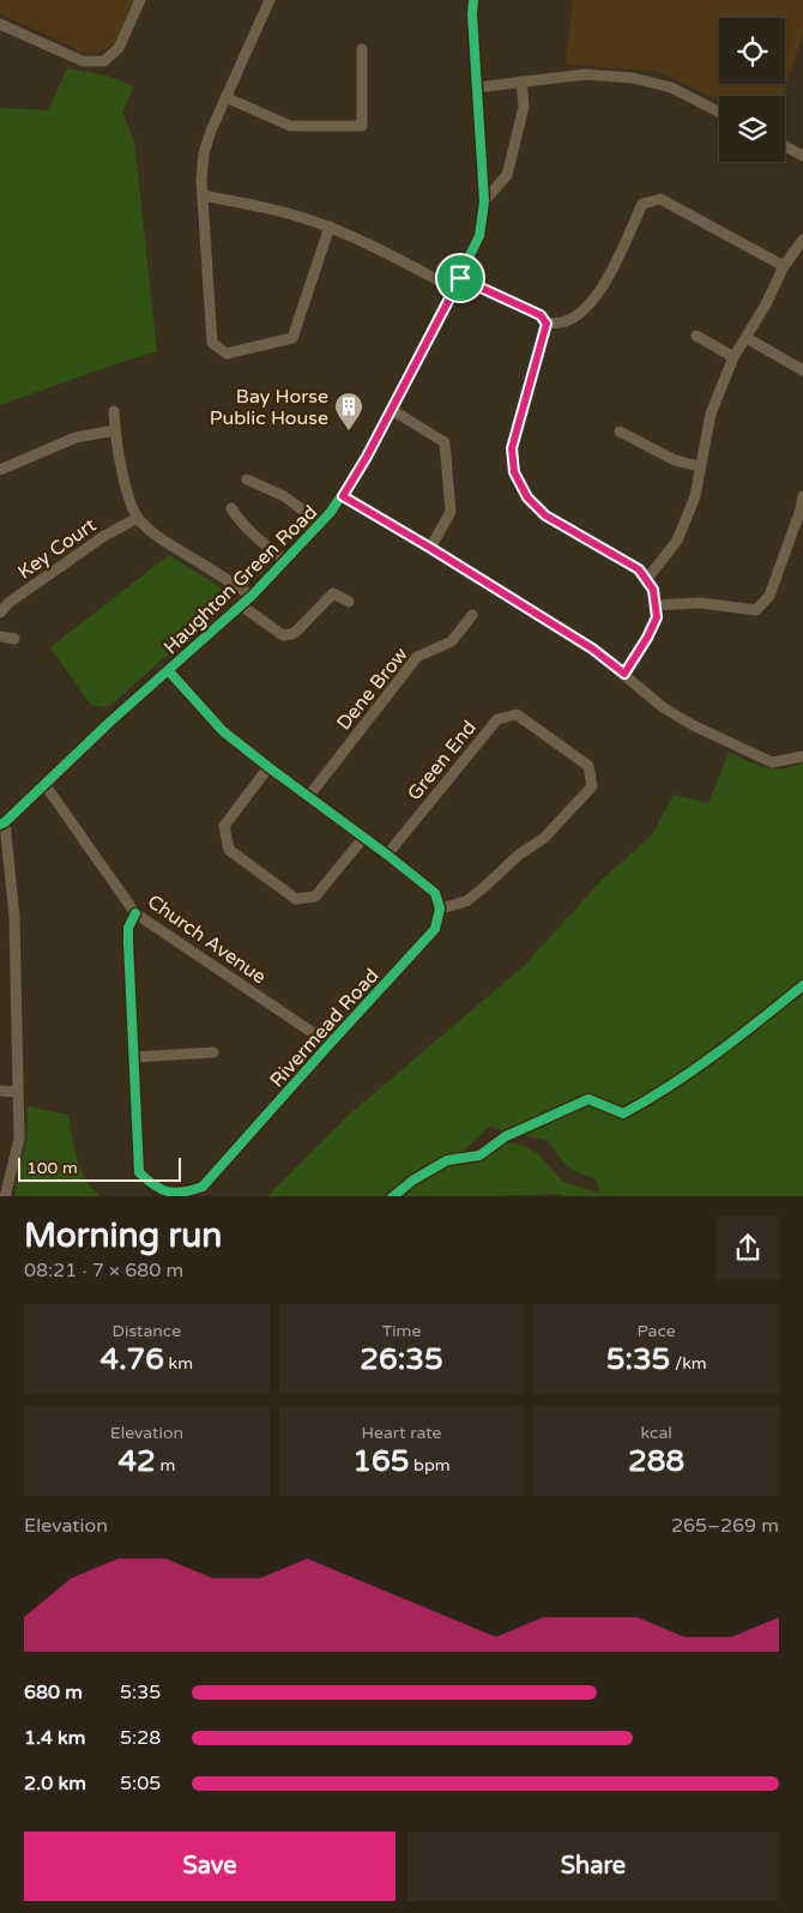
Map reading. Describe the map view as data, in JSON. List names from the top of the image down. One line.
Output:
{"streets":{"street":["Key Court","Haughton Green Road","Dene Brow","Green End","Church Avenue","Rivermead Road"]},"crossings":[["Haughton Green Road","Church Avenue"],["Green End","Rivermead Road"],["Church Avenue","Rivermead Road"]],"places":{"building":["Bay Horse Public House"]},"scale_bar":"100 m","page":{"scale":"100 m","heading":["Morning run","08:21 · 7 × 680 m"],"stats":[["Distance","4.76 km"],["Time","26:35"],["Pace","5:35 /km"],["Elevation","42 m"],["Heart rate","165 bpm"],["kcal","288"]],"chart":["Elevation","265–269 m"],"list":[{"name":"680 m","note":"5:35"},{"name":"1.4 km","note":"5:28"},{"name":"2.0 km","note":"5:05"}],"buttons":["Save","Share"]}}
